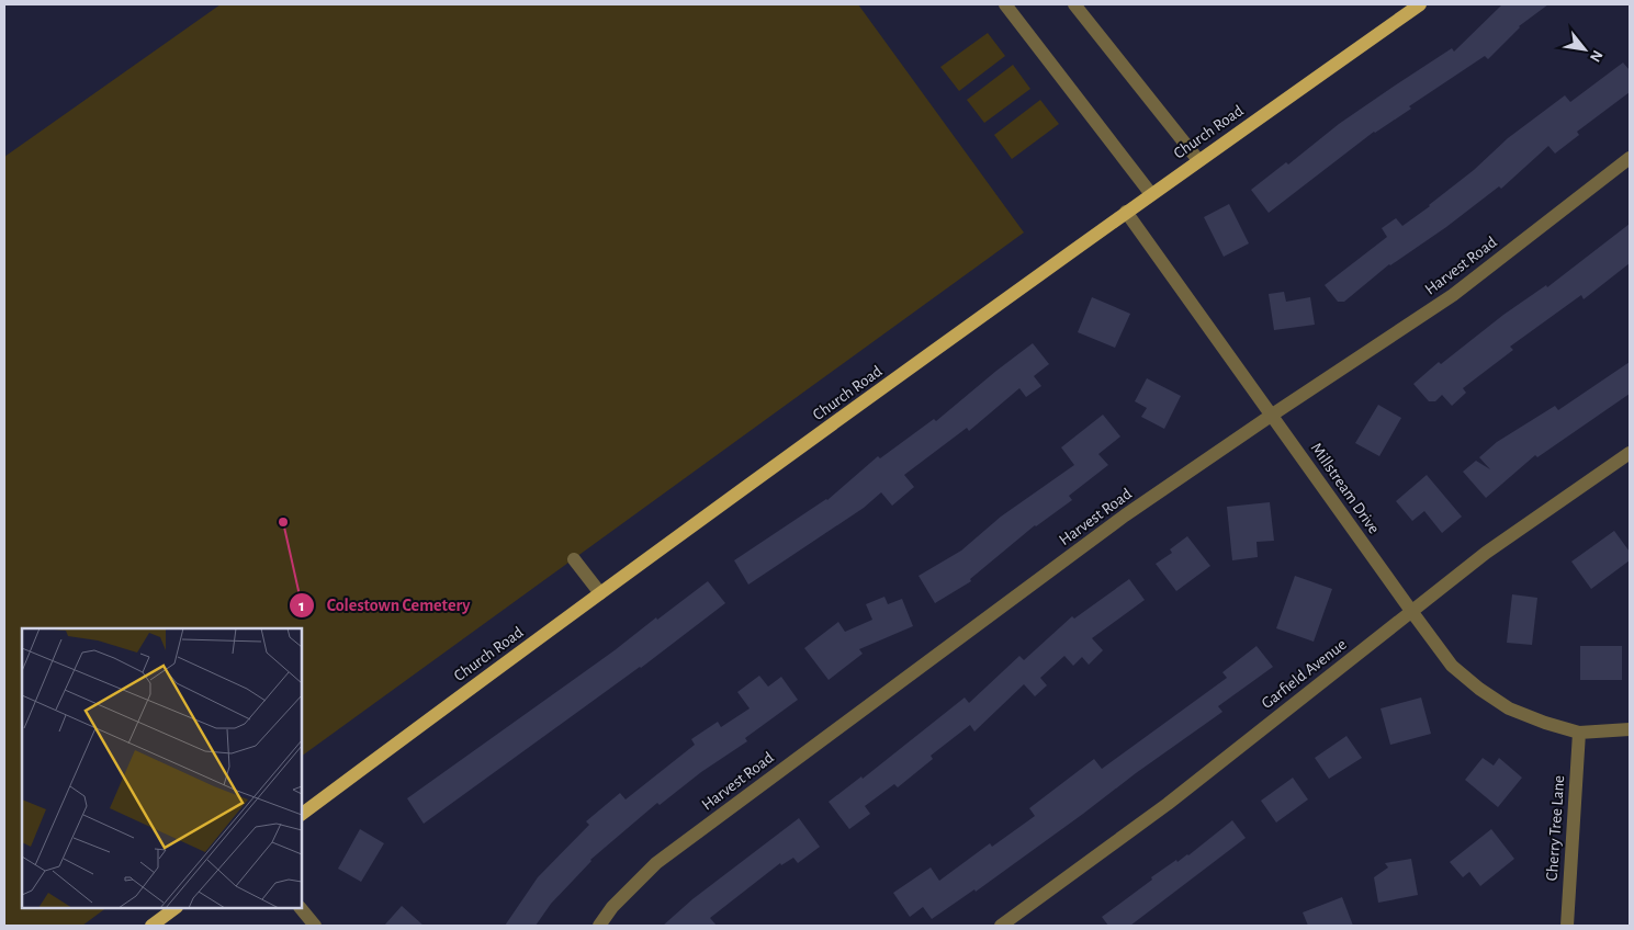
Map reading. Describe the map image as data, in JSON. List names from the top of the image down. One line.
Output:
{"streets":{"main road":["Church Road"],"street":["Harvest Road","Millstream Drive","Garfield Avenue","Cherry Tree Lane"]},"crossings":[["Church Road","Millstream Drive"],["Harvest Road","Millstream Drive"],["Millstream Drive","Garfield Avenue"],["Millstream Drive","Cherry Tree Lane"]],"places":["Colestown Cemetery"],"north":"bottom right"}
